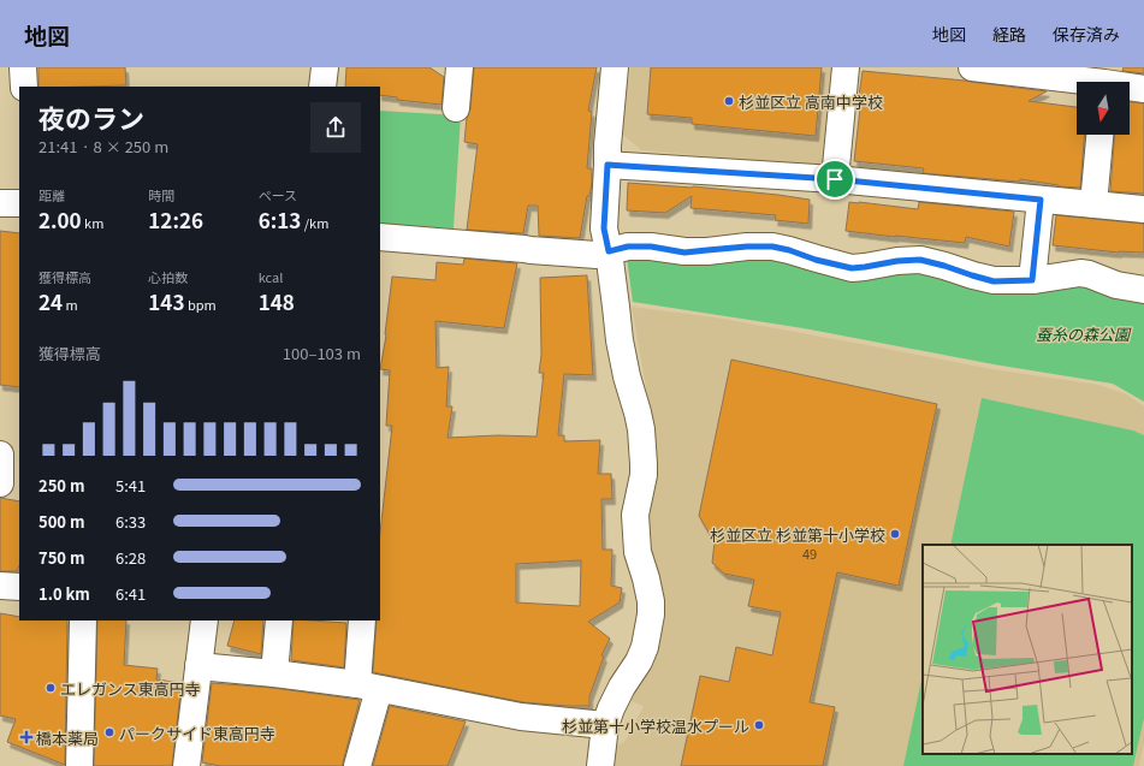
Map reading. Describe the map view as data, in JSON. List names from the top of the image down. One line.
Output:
{"parks":["蚕糸の森公園"],"places":{"other":["杉並区立 高南中学校","杉並区立 杉並第十小学校","エレガンス東高円寺","杉並第十小学校温水プール","パークサイド東高円寺"],"health":["橋本薬局"]},"house_numbers":["49"],"north":"bottom","page":{"header":"地図","nav":["地図","経路","保存済み"],"heading":["夜のラン","21:41 · 8 × 250 m"],"stats":[["距離","2.00 km"],["時間","12:26"],["ペース","6:13 /km"],["獲得標高","24 m"],["心拍数","143 bpm"],["kcal","148"]],"chart":["獲得標高","100–103 m"],"list":[{"name":"250 m","note":"5:41"},{"name":"500 m","note":"6:33"},{"name":"750 m","note":"6:28"},{"name":"1.0 km","note":"6:41"}]}}
